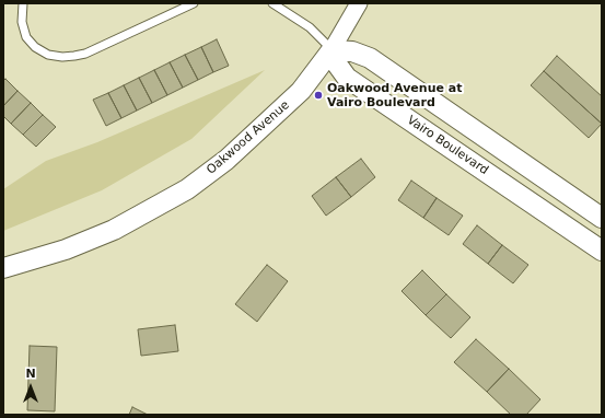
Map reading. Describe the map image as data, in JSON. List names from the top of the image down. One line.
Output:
{"streets":{"street":["Oakwood Avenue","Vairo Boulevard"]},"crossings":[["Oakwood Avenue","Vairo Boulevard"]],"places":["Oakwood Avenue at Vairo Boulevard"],"north":"top"}
